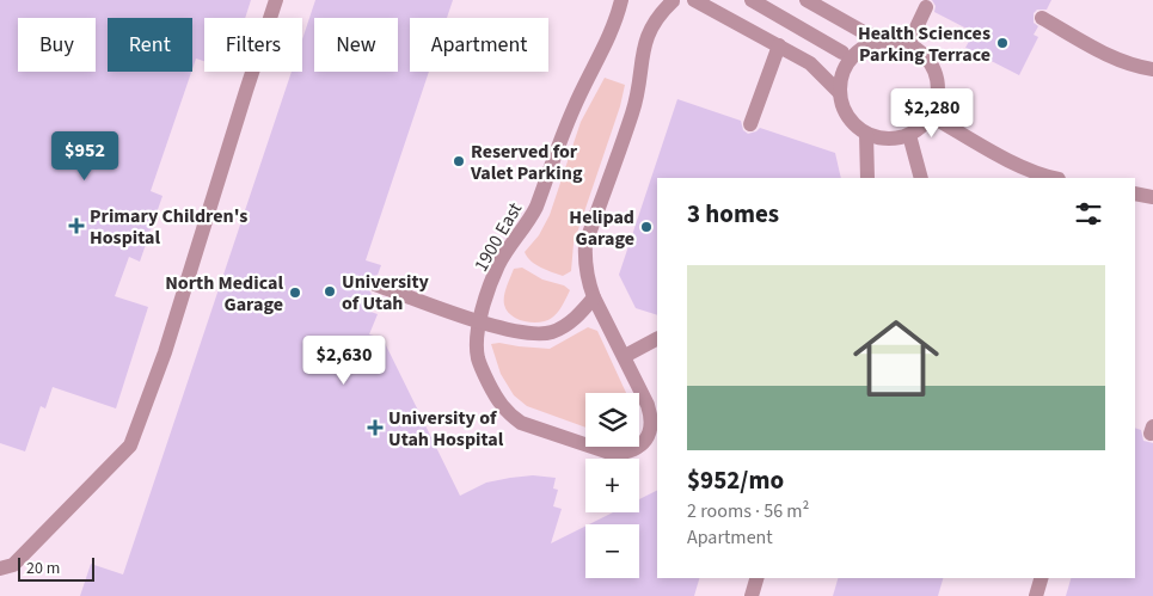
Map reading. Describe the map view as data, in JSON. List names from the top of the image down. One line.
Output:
{"streets":{"street":["1900 East"]},"places":{"other":["Health Sciences Parking Terrace","Reserved for Valet Parking","Helipad Garage","University of Utah","North Medical Garage"],"health":["Primary Children's Hospital","University of Utah Hospital"]},"scale_bar":"20 m","page":{"chip":["Buy","Rent","Filters","New","Apartment"],"price":["$2,280","$952","$2,630"],"heading":"3 homes","list":[{"name":"$952/mo","note":"2 rooms · 56 m² · Apartment"}],"map_buttons":["+","−"],"scale":"20 m"}}
